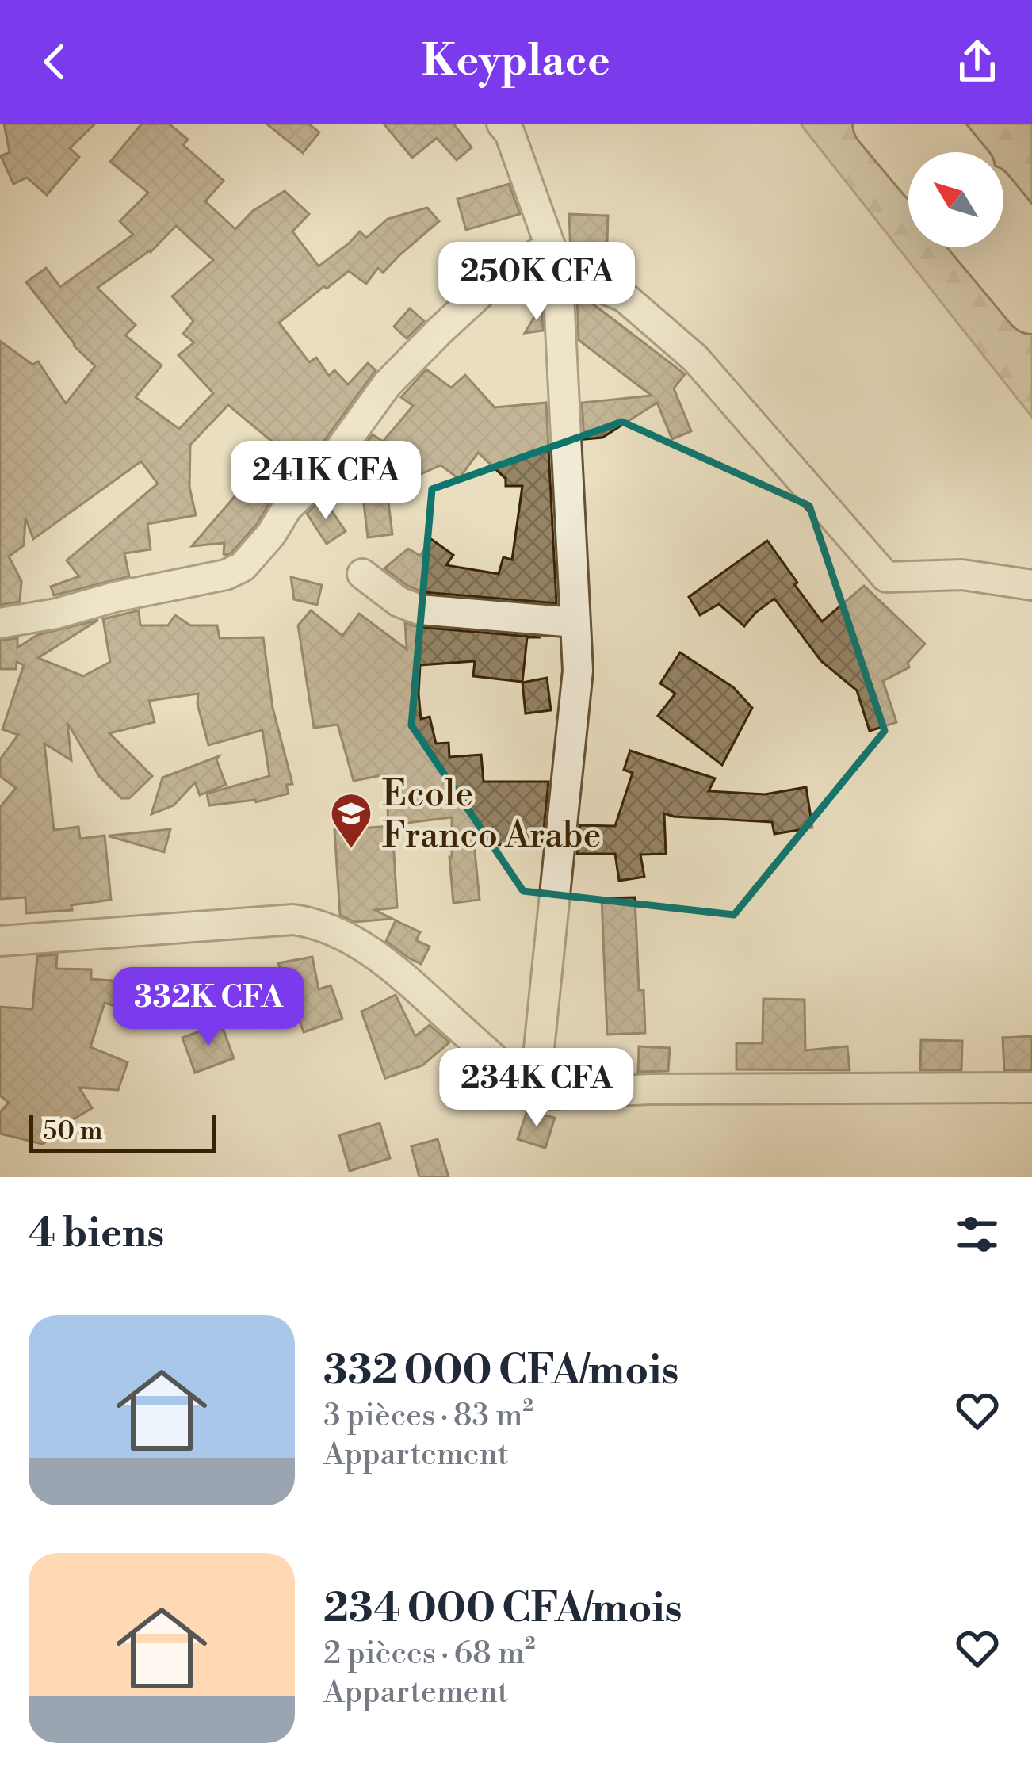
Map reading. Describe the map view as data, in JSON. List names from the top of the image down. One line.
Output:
{"places":{"school or university":["Ecole Franco Arabe"]},"scale_bar":"50 m","north":"top left","page":{"header":"Keyplace","price":["250K CFA","241K CFA","332K CFA","234K CFA"],"scale":"50 m","heading":"4 biens","list":[{"name":"332 000 CFA/mois","note":"3 pièces · 83 m² · Appartement"},{"name":"234 000 CFA/mois","note":"2 pièces · 68 m² · Appartement"}]}}
